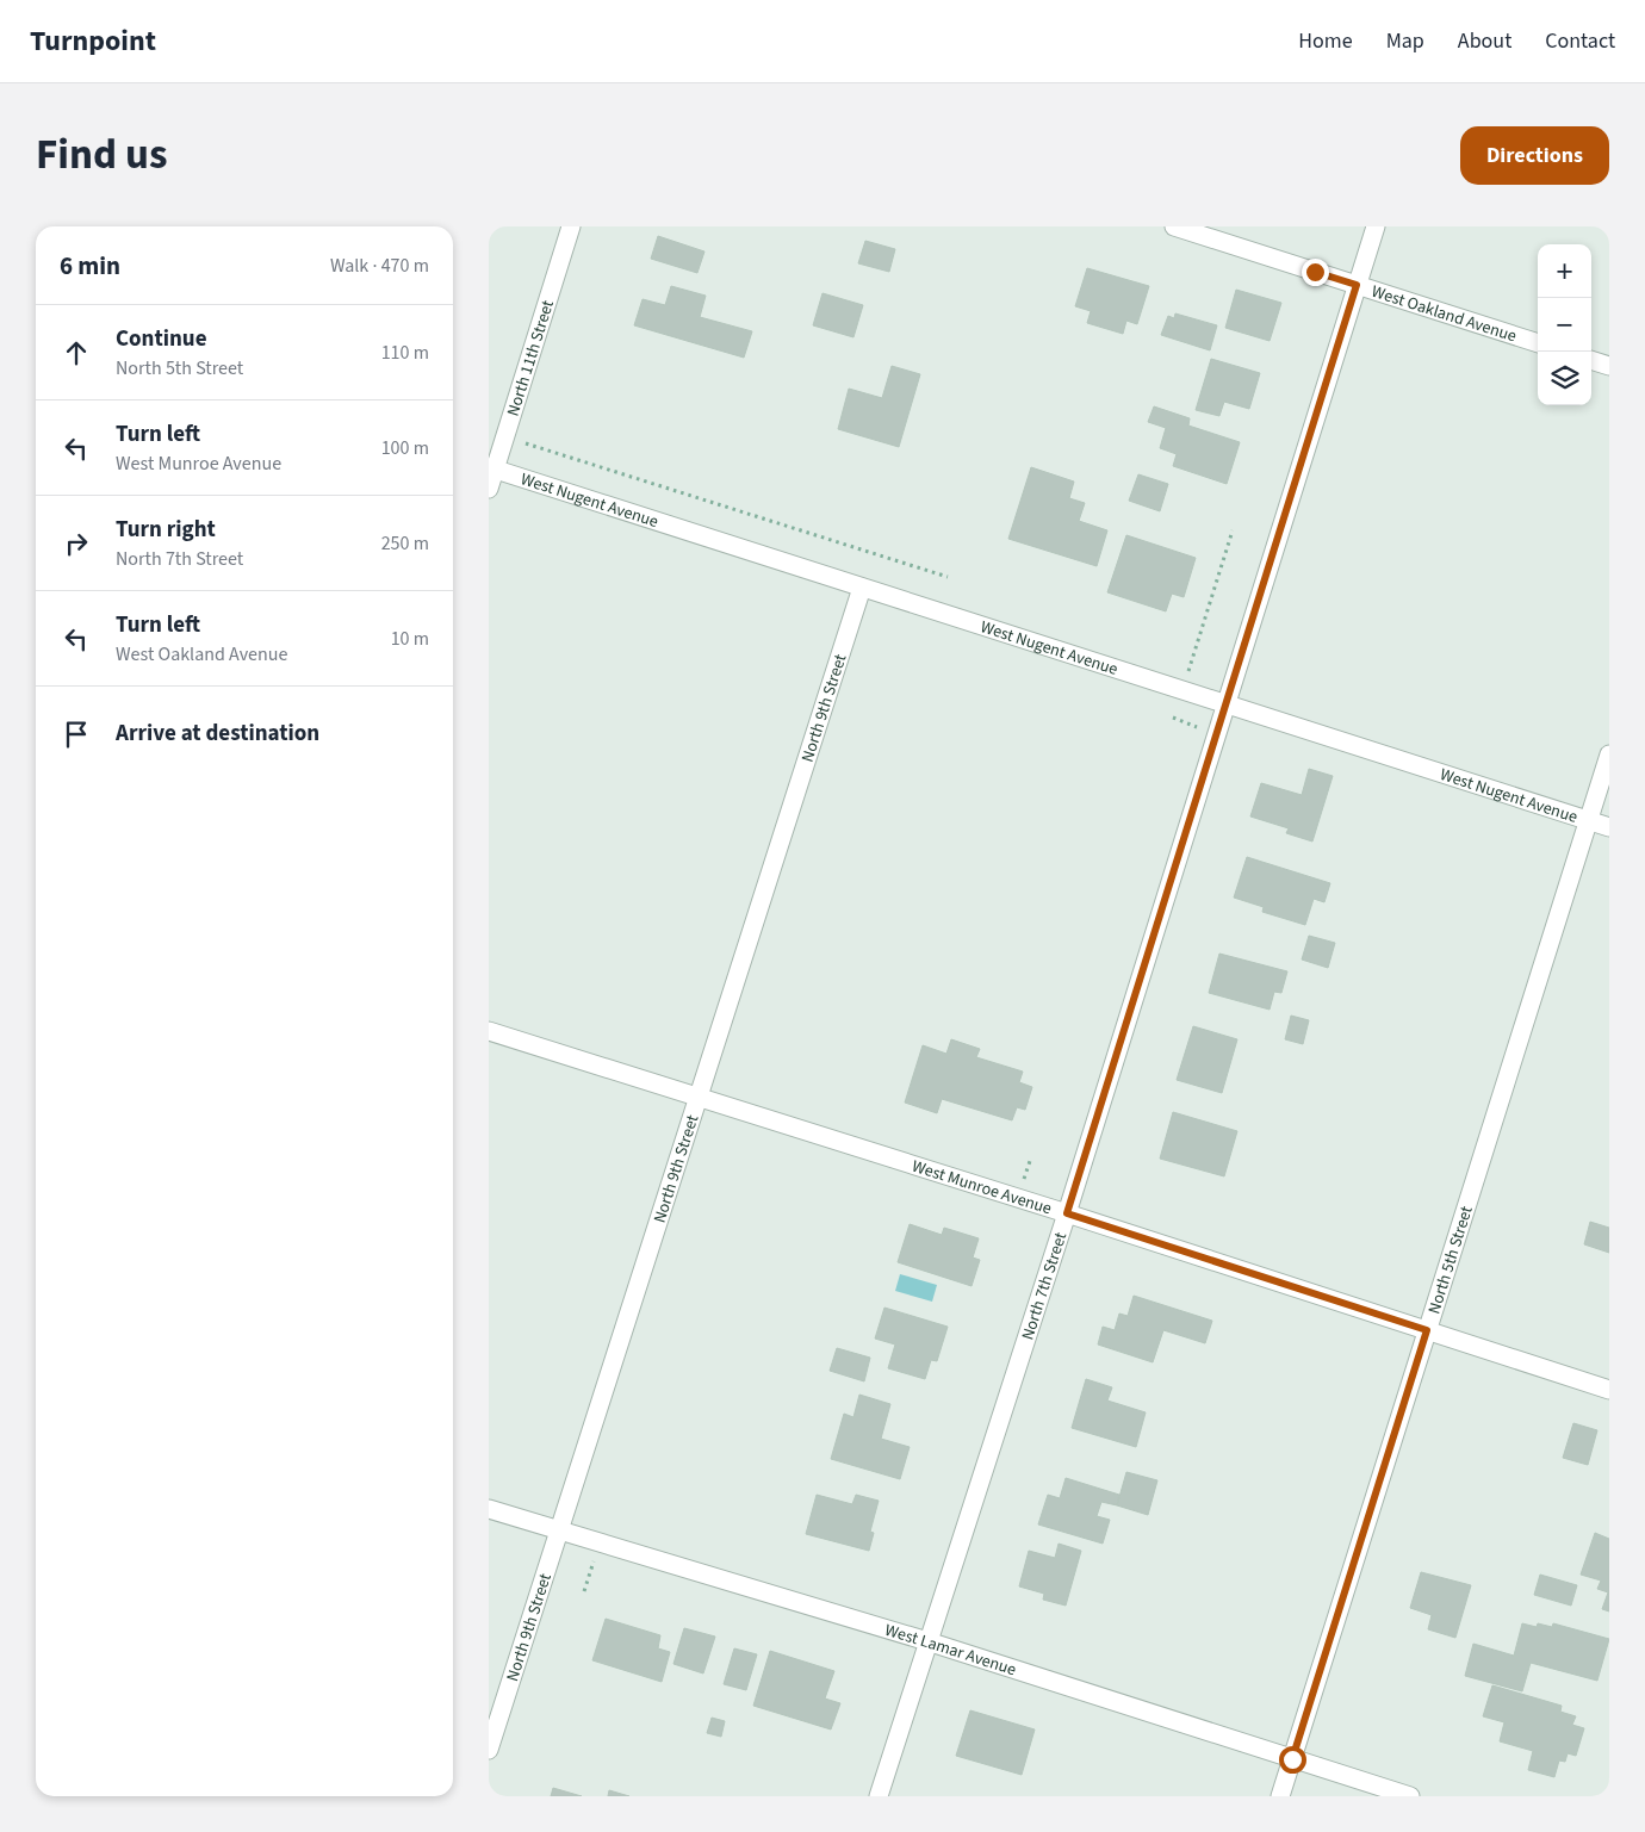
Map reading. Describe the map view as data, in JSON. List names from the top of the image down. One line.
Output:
{"streets":{"street":["West Oakland Avenue","North 11th Street","West Nugent Avenue","North 9th Street","West Munroe Avenue","North 5th Street","North 7th Street","West Lamar Avenue"]},"crossings":[["West Oakland Avenue","North 7th Street"],["North 11th Street","West Nugent Avenue"],["West Nugent Avenue","North 9th Street"],["West Nugent Avenue","North 5th Street"],["West Nugent Avenue","North 7th Street"],["North 9th Street","West Munroe Avenue"],["North 9th Street","West Lamar Avenue"],["West Munroe Avenue","North 5th Street"],["West Munroe Avenue","North 7th Street"],["North 5th Street","West Lamar Avenue"],["North 7th Street","West Lamar Avenue"]],"page":{"header":"Turnpoint","nav":["Home","Map","About","Contact"],"title":"Find us","buttons":"Directions","heading":["6 min","Walk · 470 m"],"map_buttons":["+","−"],"list":[["Continue","North 5th Street","110 m"],["Turn left","West Munroe Avenue","100 m"],["Turn right","North 7th Street","250 m"],["Turn left","West Oakland Avenue","10 m"],"Arrive at destination"]}}
